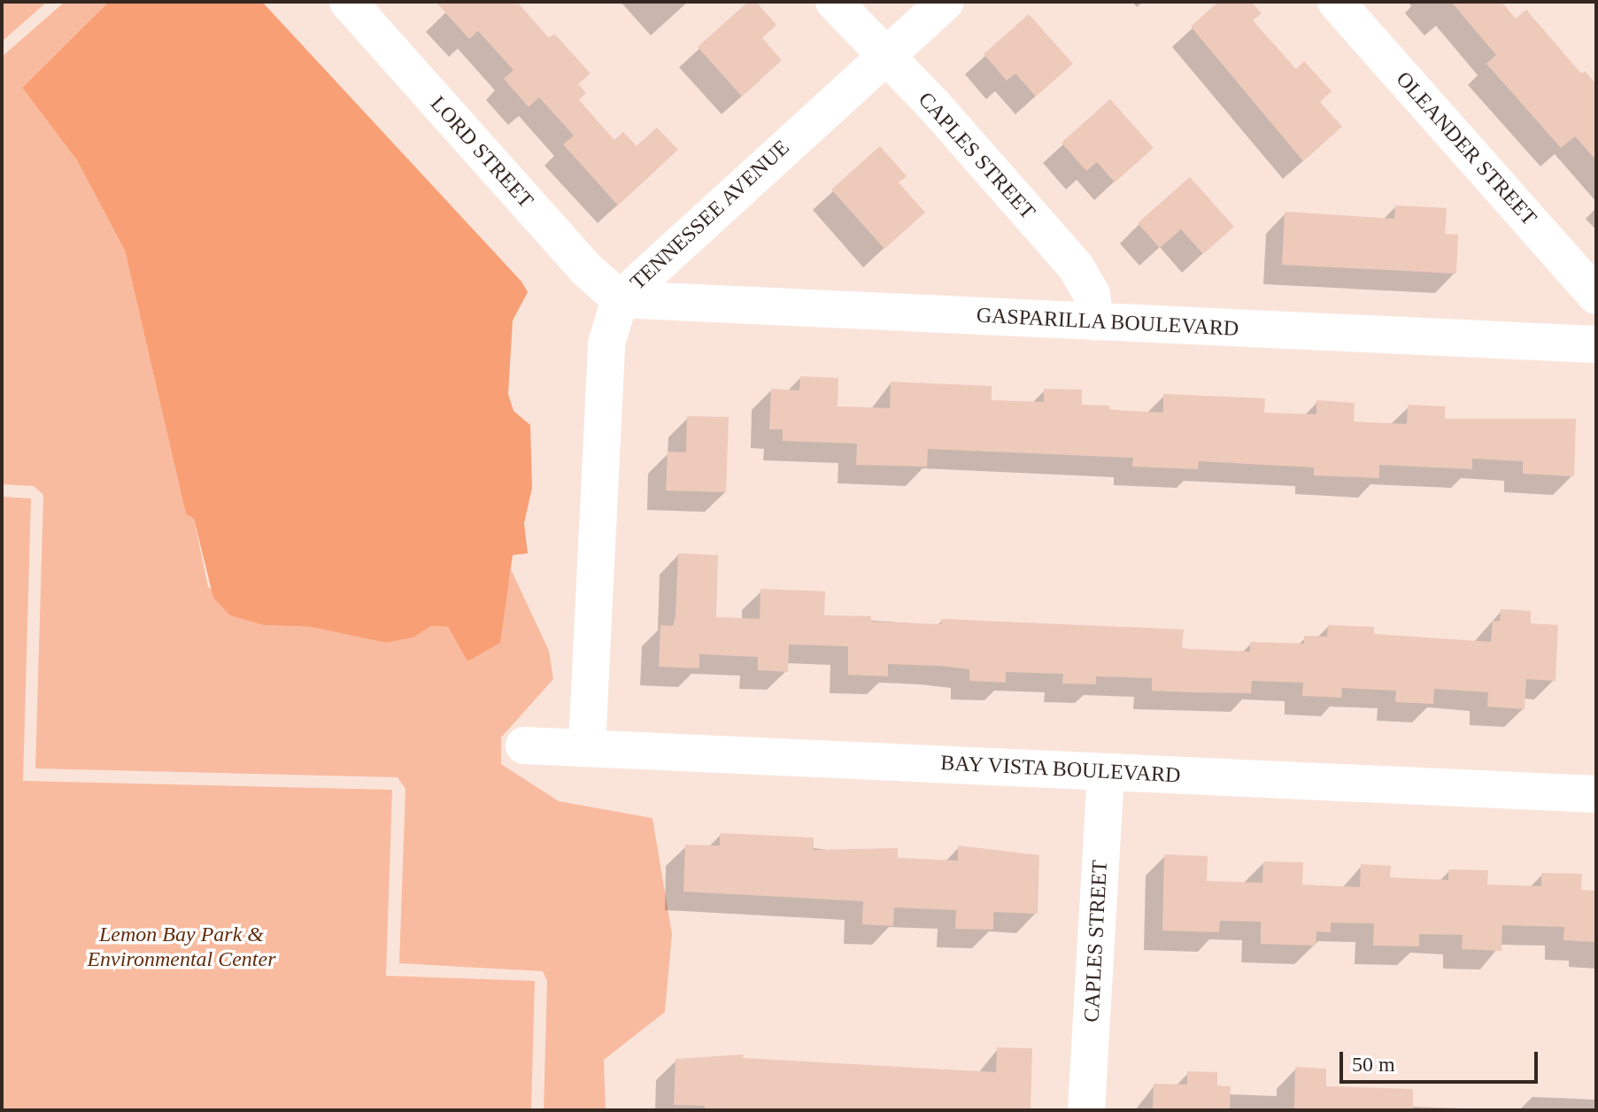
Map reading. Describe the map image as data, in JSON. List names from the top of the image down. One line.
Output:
{"streets":{"street":["OLEANDER STREET","LORD STREET","CAPLES STREET","TENNESSEE AVENUE","GASPARILLA BOULEVARD","BAY VISTA BOULEVARD"]},"crossings":[["LORD STREET","TENNESSEE AVENUE"],["LORD STREET","GASPARILLA BOULEVARD"],["CAPLES STREET","TENNESSEE AVENUE"],["CAPLES STREET","GASPARILLA BOULEVARD"],["CAPLES STREET","BAY VISTA BOULEVARD"],["TENNESSEE AVENUE","GASPARILLA BOULEVARD"],["TENNESSEE AVENUE","BAY VISTA BOULEVARD"]],"parks":["Lemon Bay Park & Environmental Center"],"scale_bar":"50 m"}
